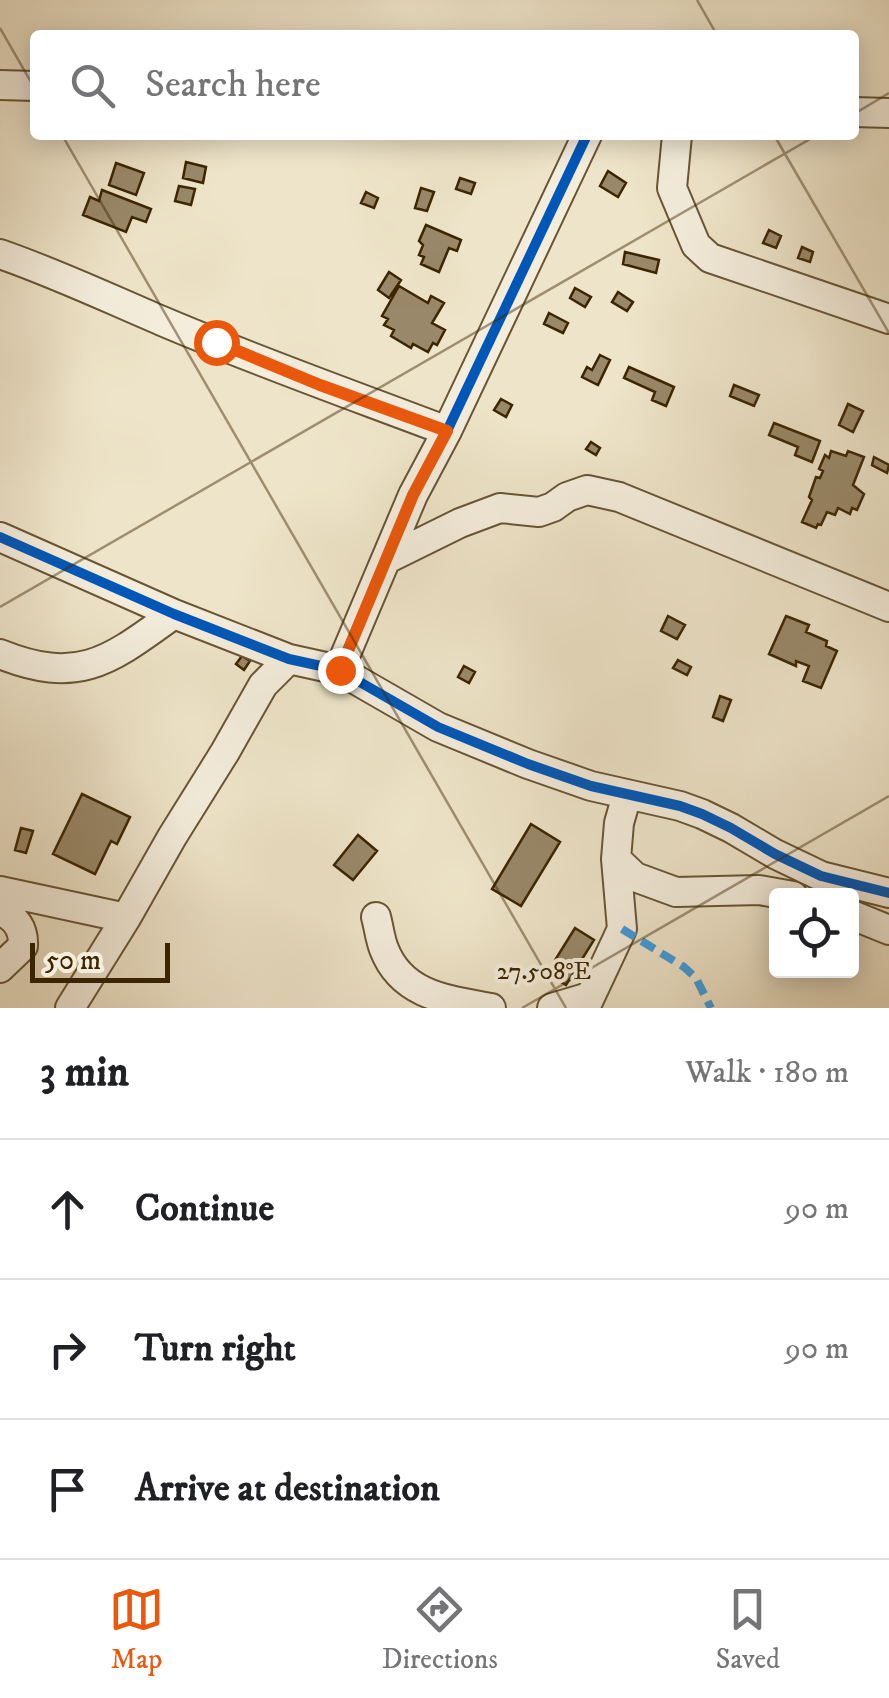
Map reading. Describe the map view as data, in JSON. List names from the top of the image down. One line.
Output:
{"scale_bar":"50 m","page":{"search":"Search here","scale":"50 m","heading":["3 min","Walk · 180 m"],"list":[["Continue","90 m"],["Turn right","90 m"],"Arrive at destination"],"nav":["Map","Directions","Saved"]},"coordinates":["27.508°E"]}
